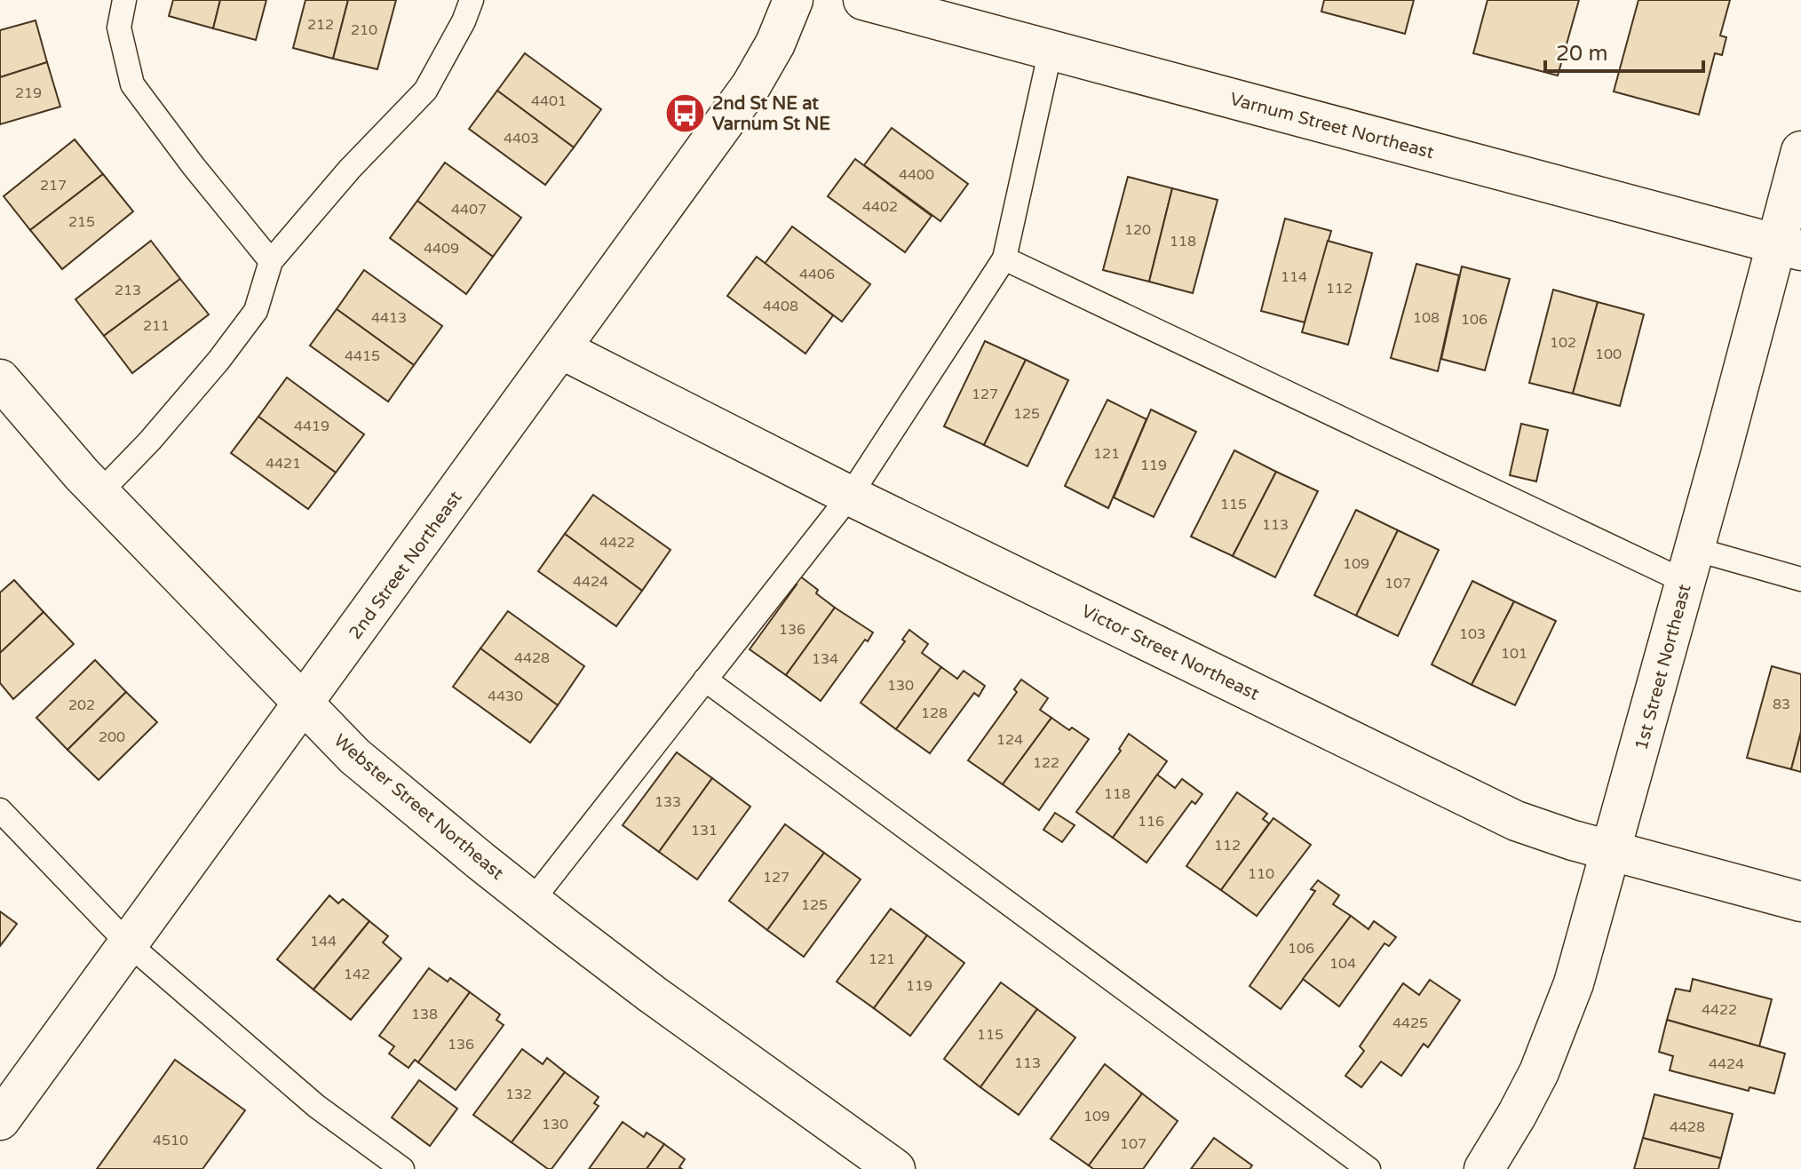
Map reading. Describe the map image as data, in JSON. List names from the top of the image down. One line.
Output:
{"streets":{"street":["Varnum Street Northeast","2nd Street Northeast","Victor Street Northeast","1st Street Northeast","Webster Street Northeast"]},"crossings":[["Varnum Street Northeast","1st Street Northeast"],["2nd Street Northeast","Victor Street Northeast"],["2nd Street Northeast","Webster Street Northeast"],["Victor Street Northeast","1st Street Northeast"]],"places":{"bus stop":["2nd St NE at Varnum St NE"]},"house_numbers":["212","210","219","4401","4403","4400","217","4402","4407","215","120","118","4409","4406","114","112","213","4408","4413","108","106","211","102","100","4415","127","125","4419","121","4421","119","115","113","4422","109","4424","107","136","103","101","4428","134","130","4430","83","202","128","200","124","122","118","133","116","131","112","110","127","125","144","106","121","104","142","119","4422","138","4425","115","136","113","4424","132","109","130","4428","4510","107"],"scale_bar":"20 m"}
